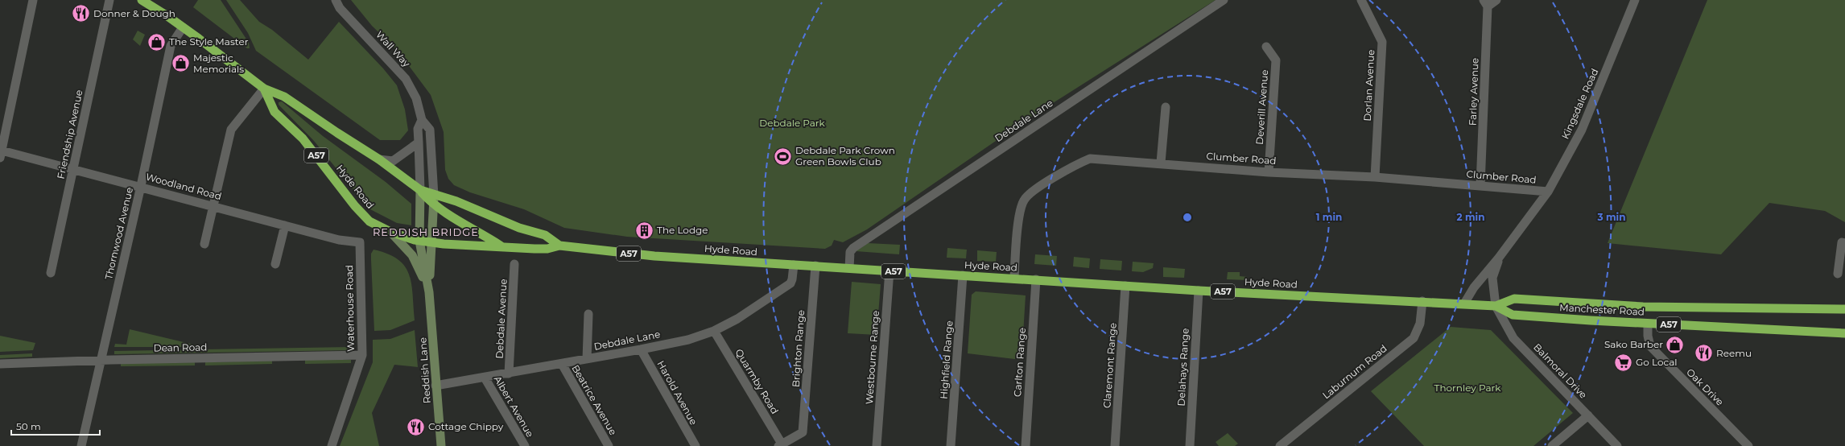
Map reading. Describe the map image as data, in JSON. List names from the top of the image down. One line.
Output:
{"streets":{"highway":["A57","Hyde Road","Manchester Road"],"main road":["Wall Way","Reddish Lane"],"street":["Dorlan Avenue","Farley Avenue","Kingsdale Road","Deverill Avenue","Debdale Lane","Friendship Avenue","Clumber Road","Woodland Road","Thornwood Avenue","Waterhouse Road","Debdale Avenue","Dean Road","Brighton Range","Westbourne Range","Highfield Range","Carlton Range","Claremont Range","Delahays Range","Balmoral Drive","Laburnum Road","Quarmby Road","Oak Drive","Harold Avenue","Beatrice Avenue","Albert Avenue"]},"crossings":[["Wall Way","A57"],["Wall Way","Hyde Road"],["Wall Way","Reddish Lane"],["Dorlan Avenue","Clumber Road"],["Farley Avenue","Clumber Road"],["Kingsdale Road","Clumber Road"],["Kingsdale Road","Manchester Road"],["Kingsdale Road","Balmoral Drive"],["Deverill Avenue","Clumber Road"],["Debdale Lane","Hyde Road"],["Debdale Lane","Debdale Avenue"],["Debdale Lane","Reddish Lane"],["Debdale Lane","Quarmby Road"],["Debdale Lane","Harold Avenue"],["Debdale Lane","Beatrice Avenue"],["Debdale Lane","Albert Avenue"],["Friendship Avenue","Woodland Road"],["A57","Hyde Road"],["Clumber Road","Hyde Road"],["Woodland Road","Thornwood Avenue"],["Woodland Road","Waterhouse Road"],["Hyde Road","Thornwood Avenue"],["Hyde Road","Manchester Road"],["Hyde Road","Brighton Range"],["Hyde Road","Westbourne Range"],["Hyde Road","Highfield Range"],["Hyde Road","Carlton Range"],["Hyde Road","Claremont Range"],["Hyde Road","Delahays Range"],["Hyde Road","Reddish Lane"],["Hyde Road","Laburnum Road"],["Thornwood Avenue","Dean Road"],["Waterhouse Road","Dean Road"],["Manchester Road","Balmoral Drive"],["Manchester Road","Laburnum Road"],["Manchester Road","Oak Drive"],["Brighton Range","Quarmby Road"]],"districts":["REDDISH BRIDGE"],"parks":["Debdale Park","Thornley Park"],"places":{"restaurant":["Donner & Dough","Reemu","Cottage Chippy"],"shop":["The Style Master","Majestic Memorials","Sako Barber"],"sports":["Debdale Park Crown Green Bowls Club"],"building":["The Lodge"],"supermarket":["Go Local"]},"scale_bar":"50 m","rings":["1 min","2 min","3 min"]}
